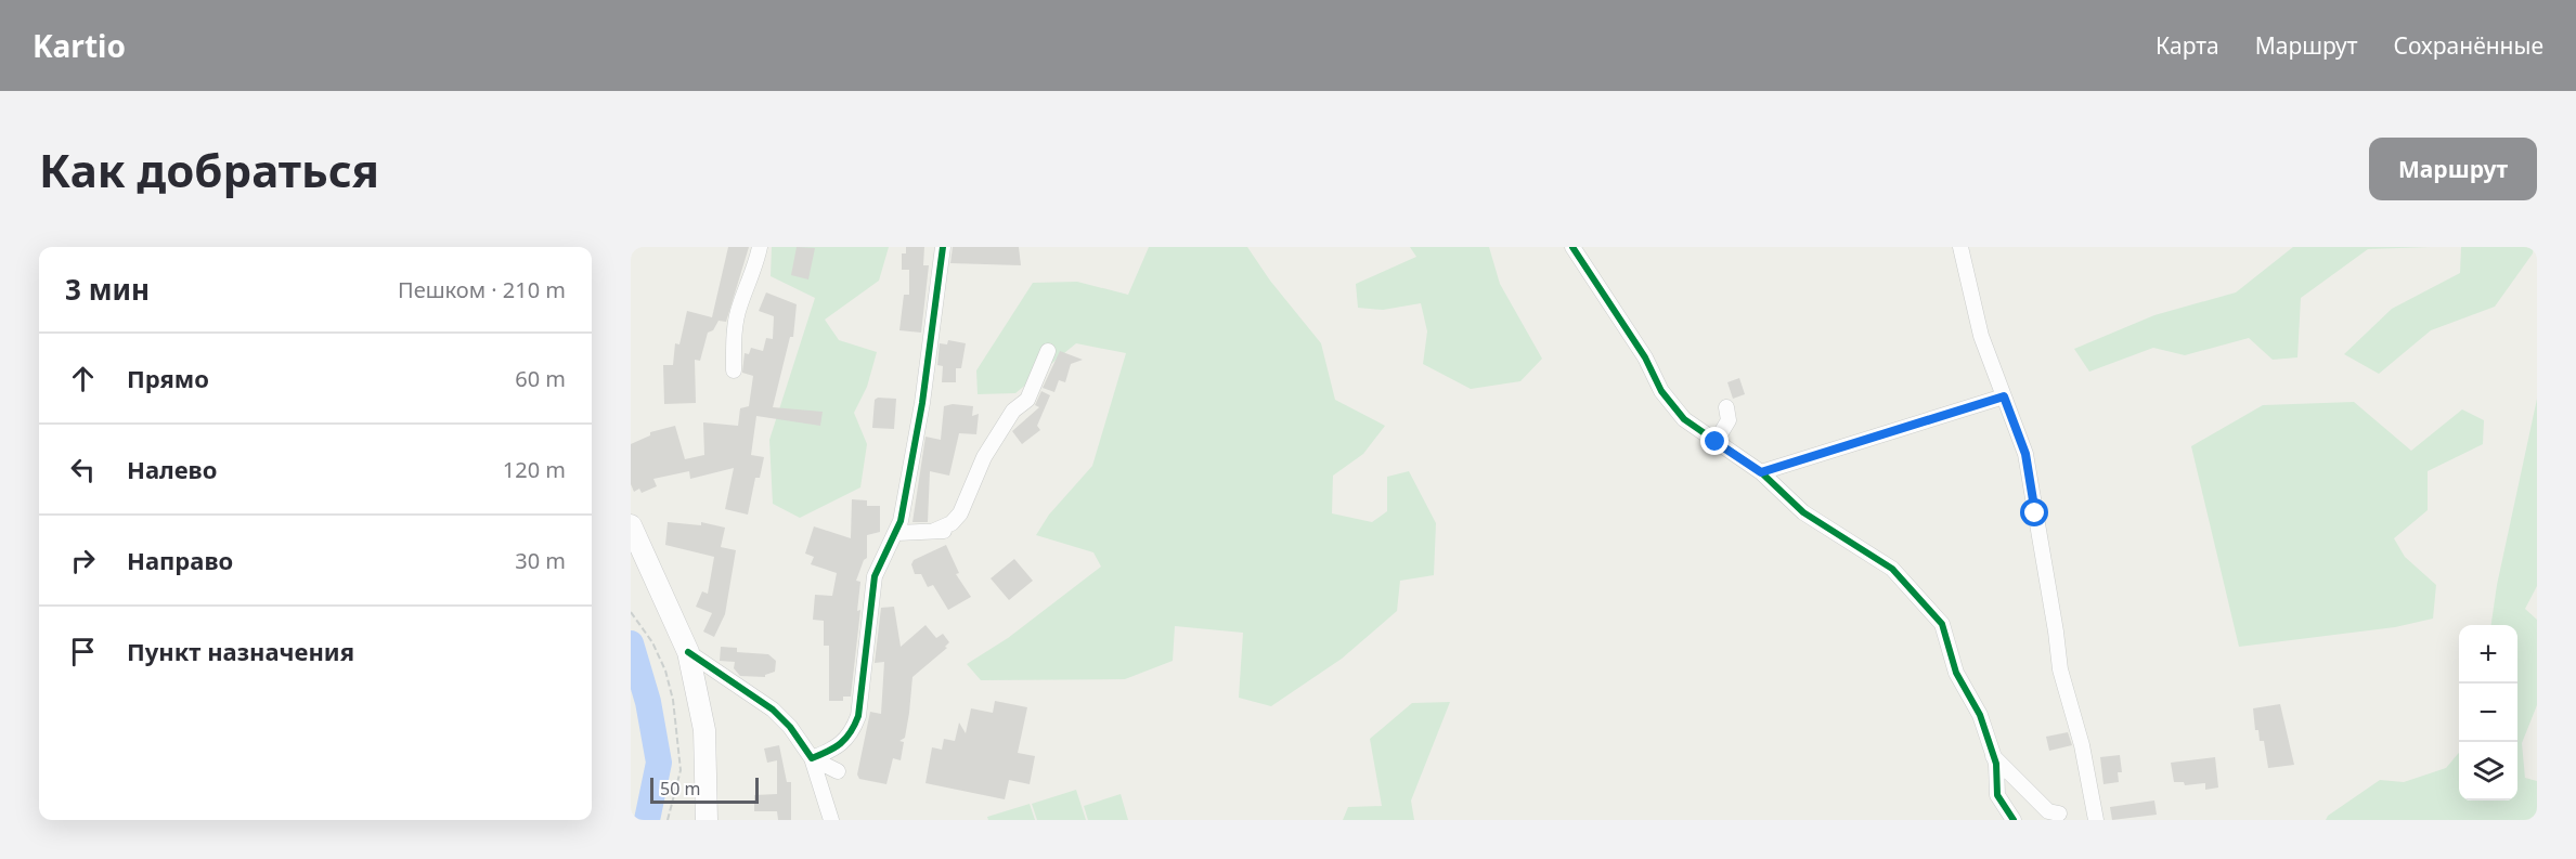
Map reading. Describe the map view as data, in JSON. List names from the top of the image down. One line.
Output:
{"scale_bar":"50 m","page":{"header":"Kartio","nav":["Карта","Маршрут","Сохранённые"],"buttons":"Маршрут","title":"Как добраться","heading":["3 мин","Пешком · 210 m"],"list":[["Прямо","60 m"],["Налево","120 m"],["Направо","30 m"],"Пункт назначения"],"map_buttons":["+","−"],"scale":"50 m"}}
